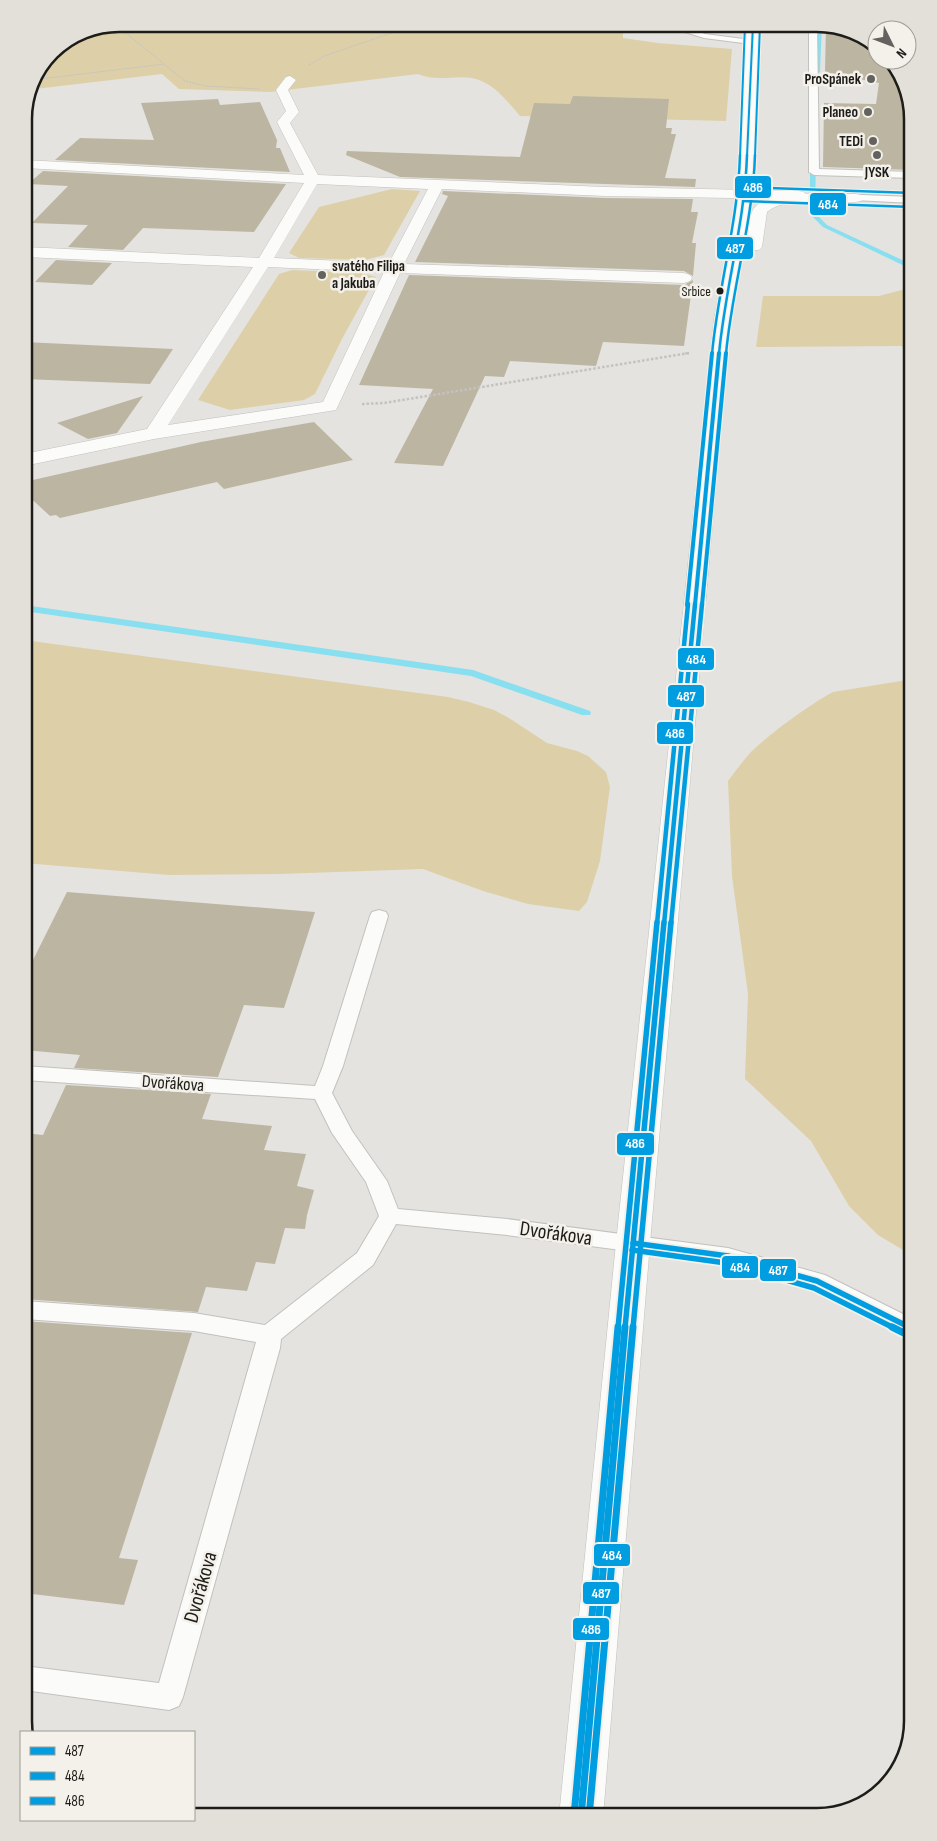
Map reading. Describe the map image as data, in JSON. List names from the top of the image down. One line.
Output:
{"streets":{"lane":["Dvořákova"]},"places":["ProSpánek","Planeo","TEDi","JYSK","svatého Filipa a Jakuba","Srbice"],"lines":["transit line 486","transit line 487","transit line 484"],"legend":["487","484","486"],"north":"bottom right"}
